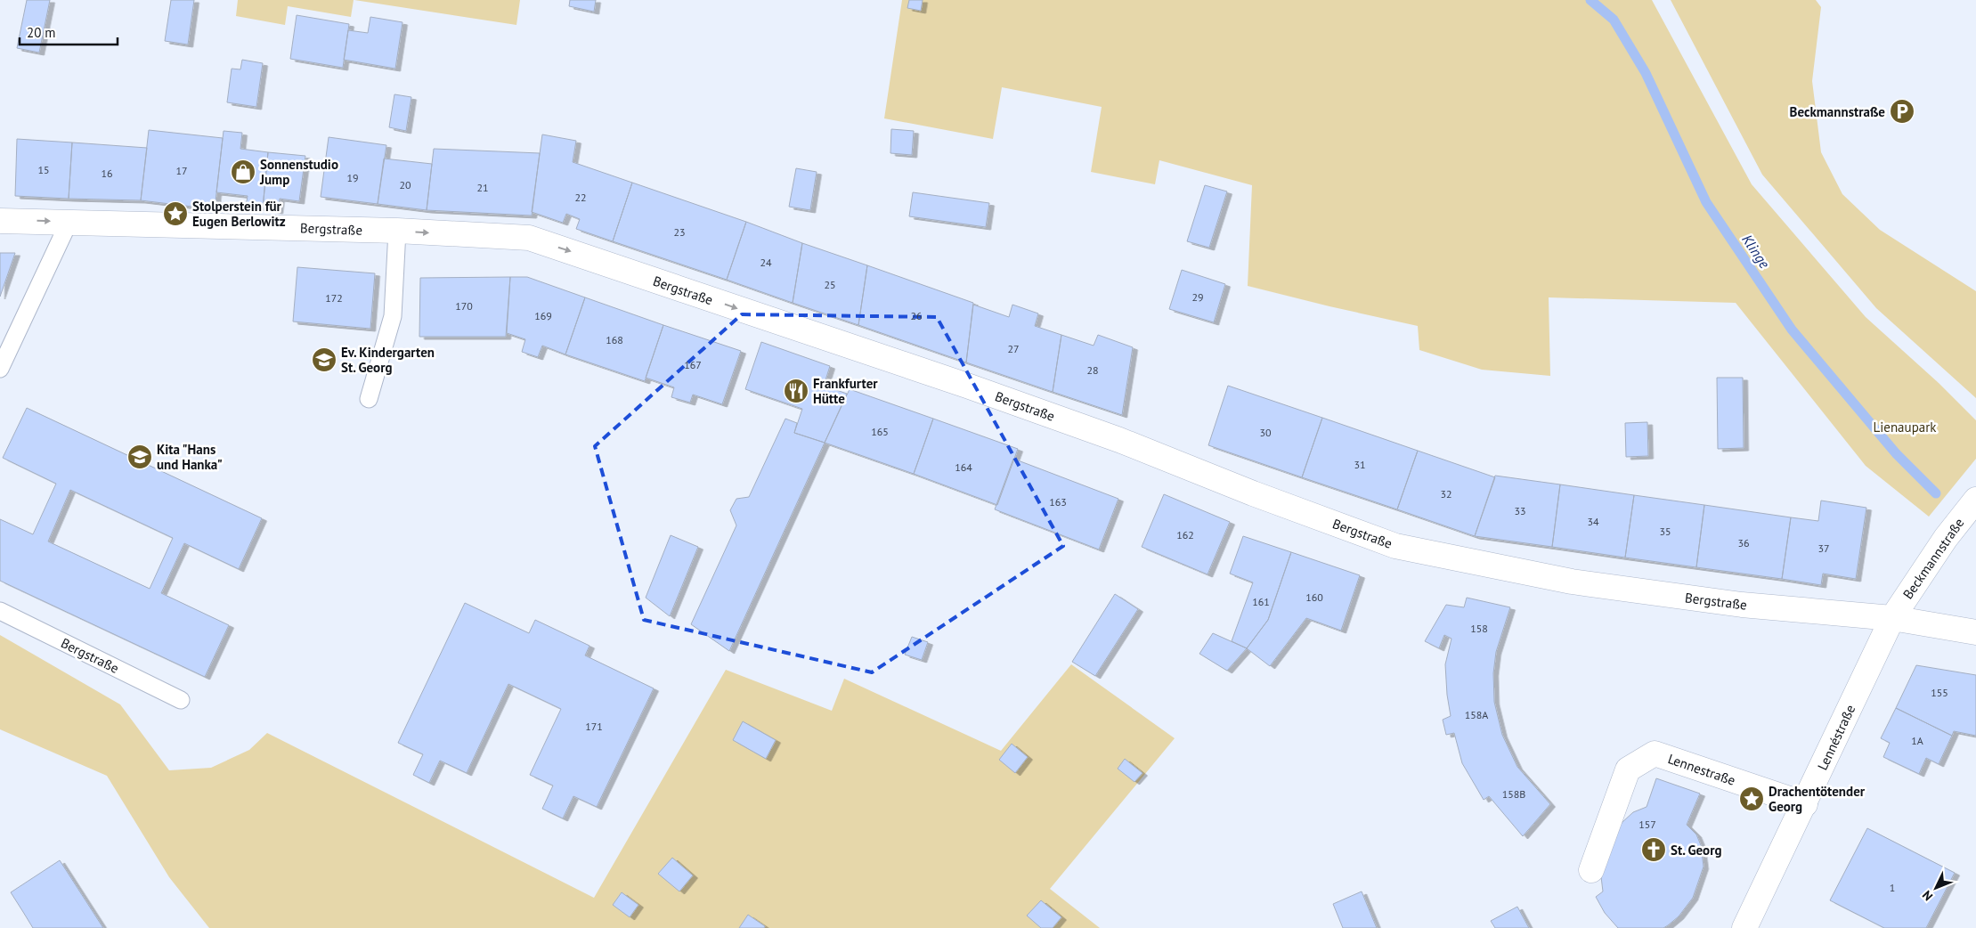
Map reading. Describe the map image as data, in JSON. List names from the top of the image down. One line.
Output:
{"streets":{"street":["Bergstraße","Beckmannstraße","Lennéstraße","Lennestraße"]},"crossings":[["Bergstraße","Beckmannstraße"],["Bergstraße","Lennéstraße"],["Beckmannstraße","Lennéstraße"],["Lennéstraße","Lennestraße"]],"one_way":["Bergstraße"],"water":["Klinge"],"parks":["Lienaupark"],"places":{"parking":["Beckmannstraße"],"shop":["Sonnenstudio Jump"],"place":["Stolperstein für Eugen Berlowitz","Drachentötender Georg"],"school or university":["Ev. Kindergarten St. Georg","Kita \"Hans und Hanka\""],"restaurant":["Frankfurter Hütte"],"church":["St. Georg"]},"house_numbers":["15","17","16","19","20","21","22","23","24","25","29","172","170","169","26","168","27","167","28","165","30","31","164","32","163","33","34","35","162","36","37","160","161","158","155","158A","171","1A","158B","157","1"],"scale_bar":"20 m","north":"bottom left"}
